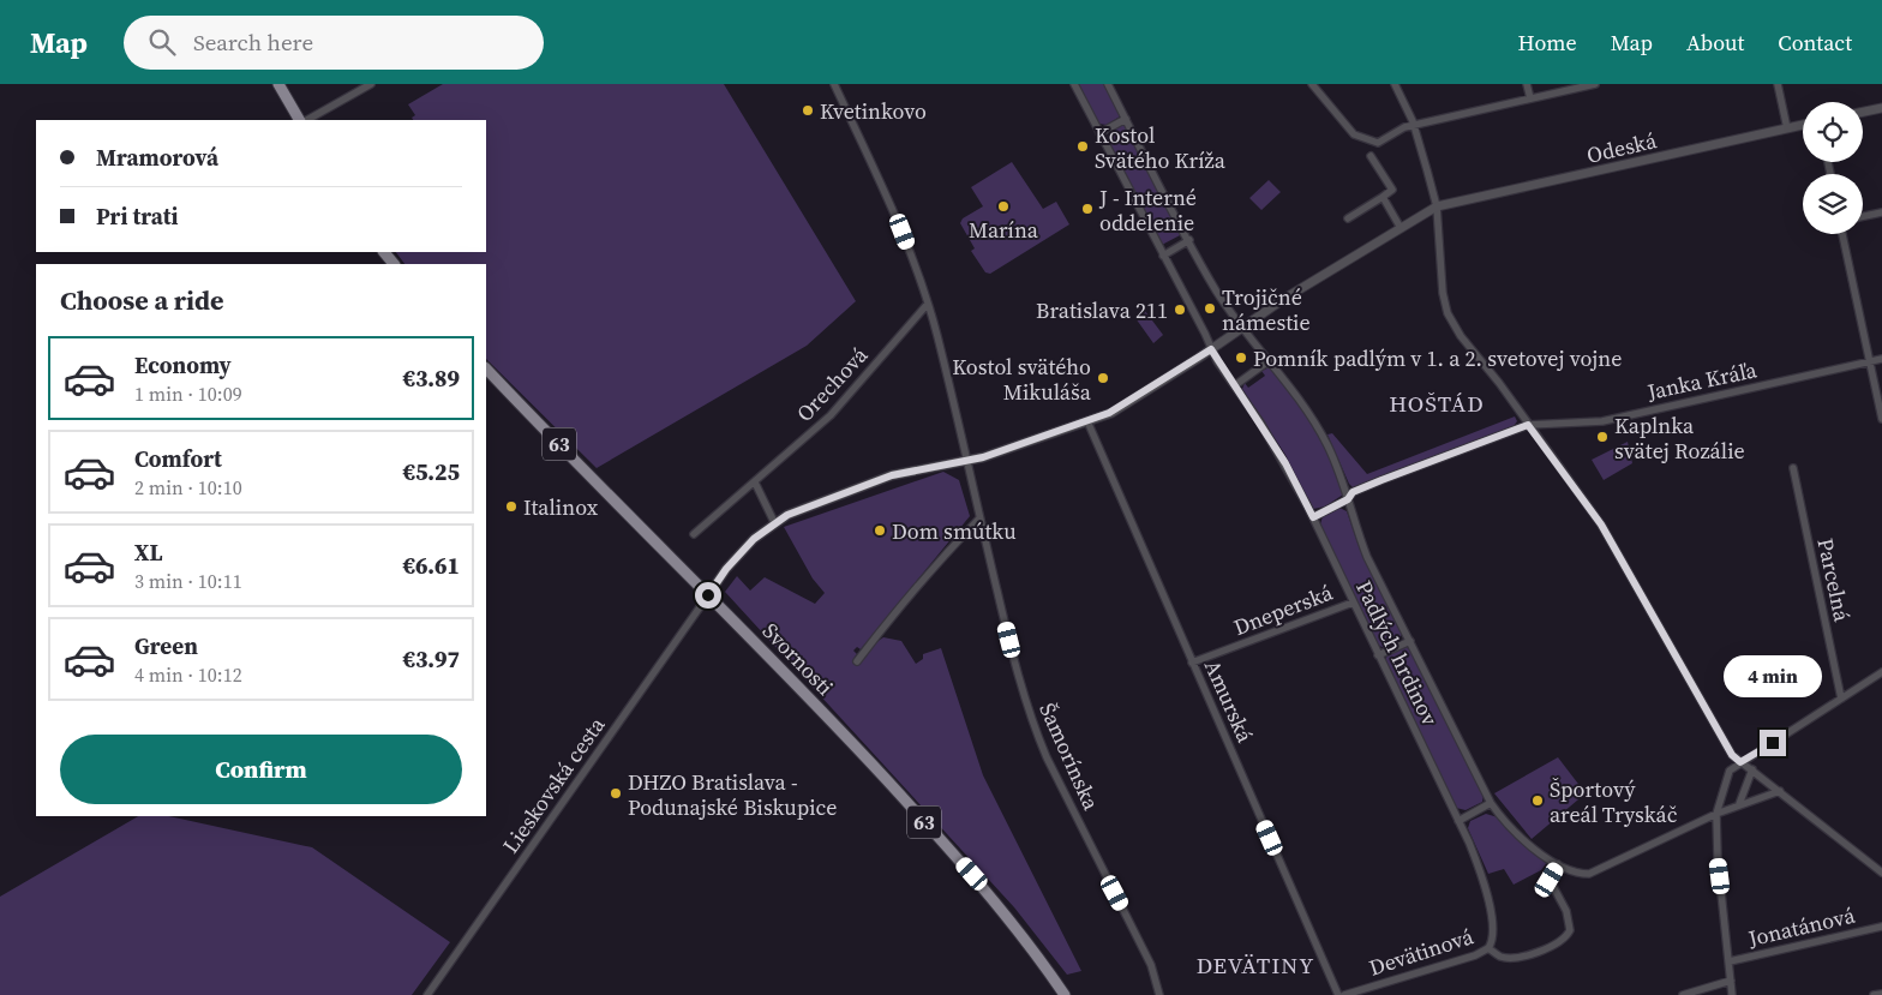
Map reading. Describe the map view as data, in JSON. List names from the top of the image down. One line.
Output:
{"streets":{"main road":["63","Svornosti"],"street":["Odeská","Janka Kráľa","Orechová","Parcelná","Dneperská","Padlých hrdinov","Amurská","Šamorínska","Lieskovská cesta","Jonatánová","Devätinová"]},"crossings":[["Odeská","Svornosti"],["Odeská","Amurská"],["Odeská","Šamorínska"],["Odeská","Lieskovská cesta"],["Janka Kráľa","Padlých hrdinov"],["Orechová","Šamorínska"],["Dneperská","Padlých hrdinov"],["Dneperská","Amurská"],["Padlých hrdinov","Devätinová"],["Svornosti","Lieskovská cesta"]],"districts":["HOŠTÁD","DEVÄTINY"],"places":["Kvetinkovo","Kostol Svätého Kríža","Marína","J - Interné oddelenie","Trojičné námestie","Bratislava 211","Pomník padlým v 1. a 2. svetovej vojne","Kostol svätého Mikuláša","Kaplnka svätej Rozálie","Italinox","Dom smútku","DHZO Bratislava - Podunajské Biskupice","Športový areál Tryskáč"],"page":{"header":"Map","search":"Search here","nav":["Home","Map","About","Contact"],"banner":["Mramorová","Pri trati"],"heading":"Choose a ride","list":[{"name":"Economy","note":"1 min · 10:09","value":"€3.89"},{"name":"Comfort","note":"2 min · 10:10","value":"€5.25"},{"name":"XL","note":"3 min · 10:11","value":"€6.61"},{"name":"Green","note":"4 min · 10:12","value":"€3.97"}],"bubble":"4 min","buttons":"Confirm"}}
